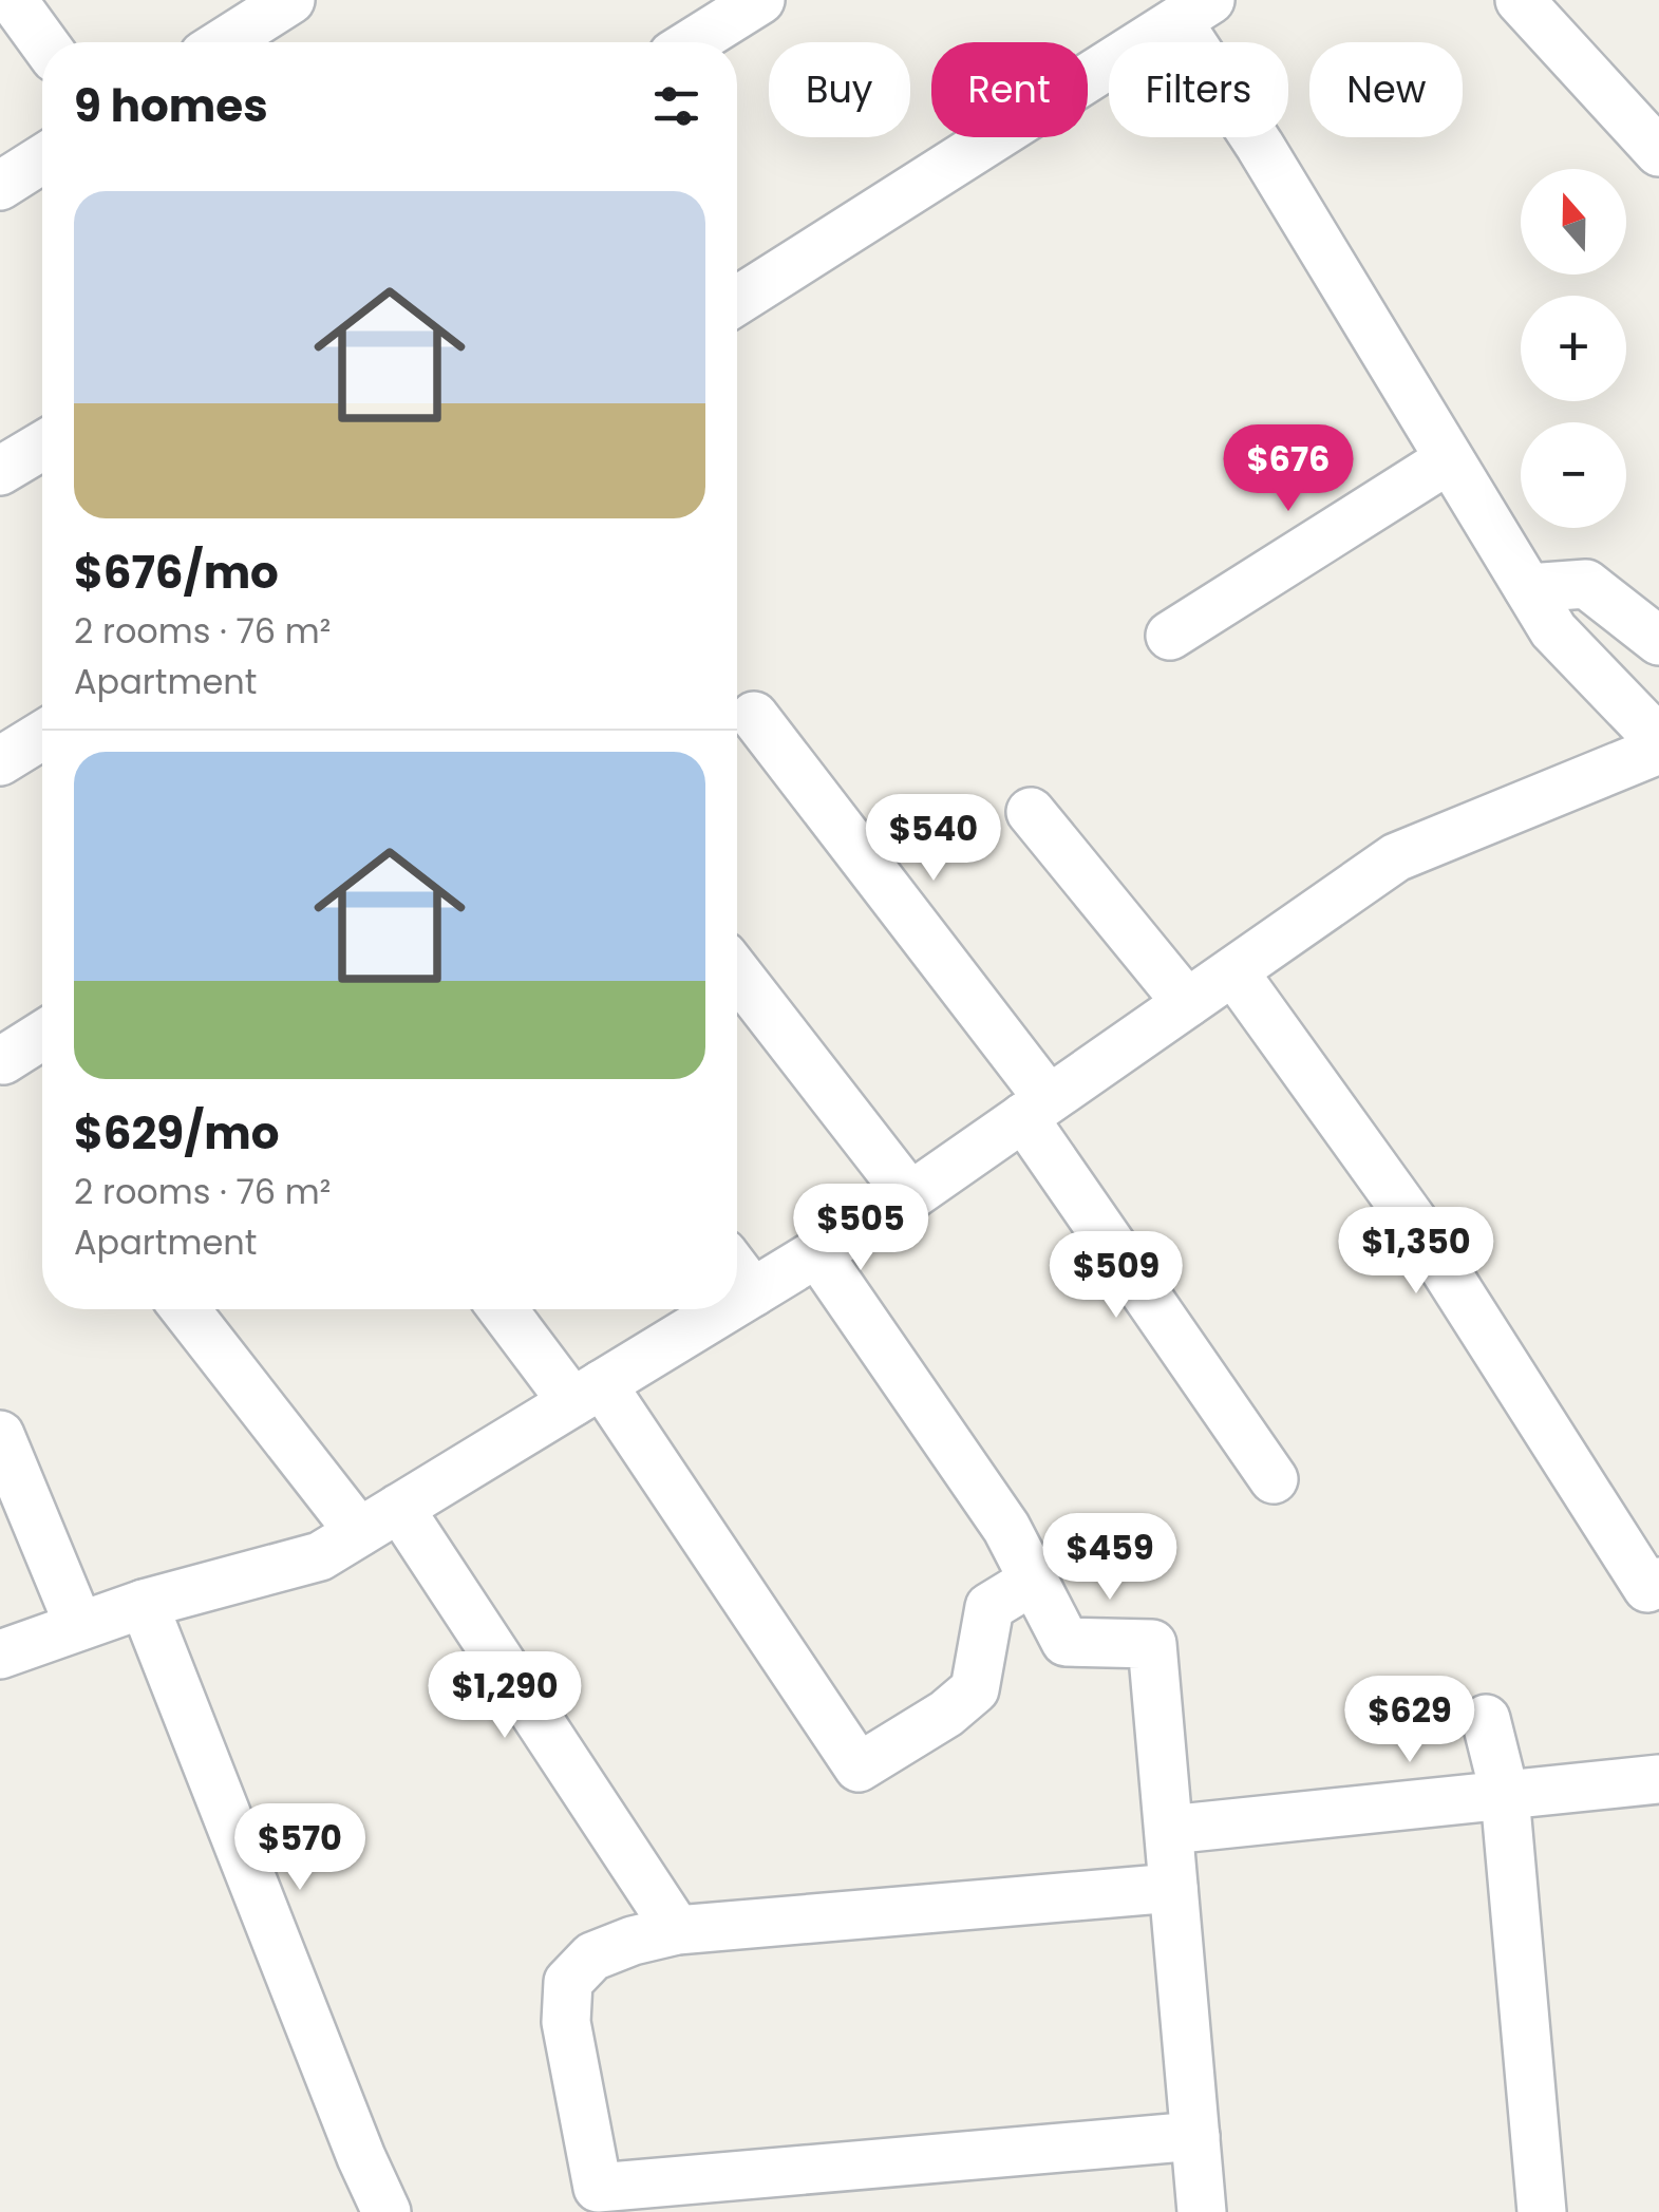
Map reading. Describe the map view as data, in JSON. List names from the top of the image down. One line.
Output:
{"north":"top","page":{"chip":["Buy","Rent","Filters","New"],"heading":"9 homes","map_buttons":["+","−"],"list":[{"name":"$676/mo","note":"2 rooms · 76 m² · Apartment"},{"name":"$629/mo","note":"2 rooms · 76 m² · Apartment"}],"price":["$676","$540","$505","$1,350","$509","$459","$1,290","$629","$570"]}}
